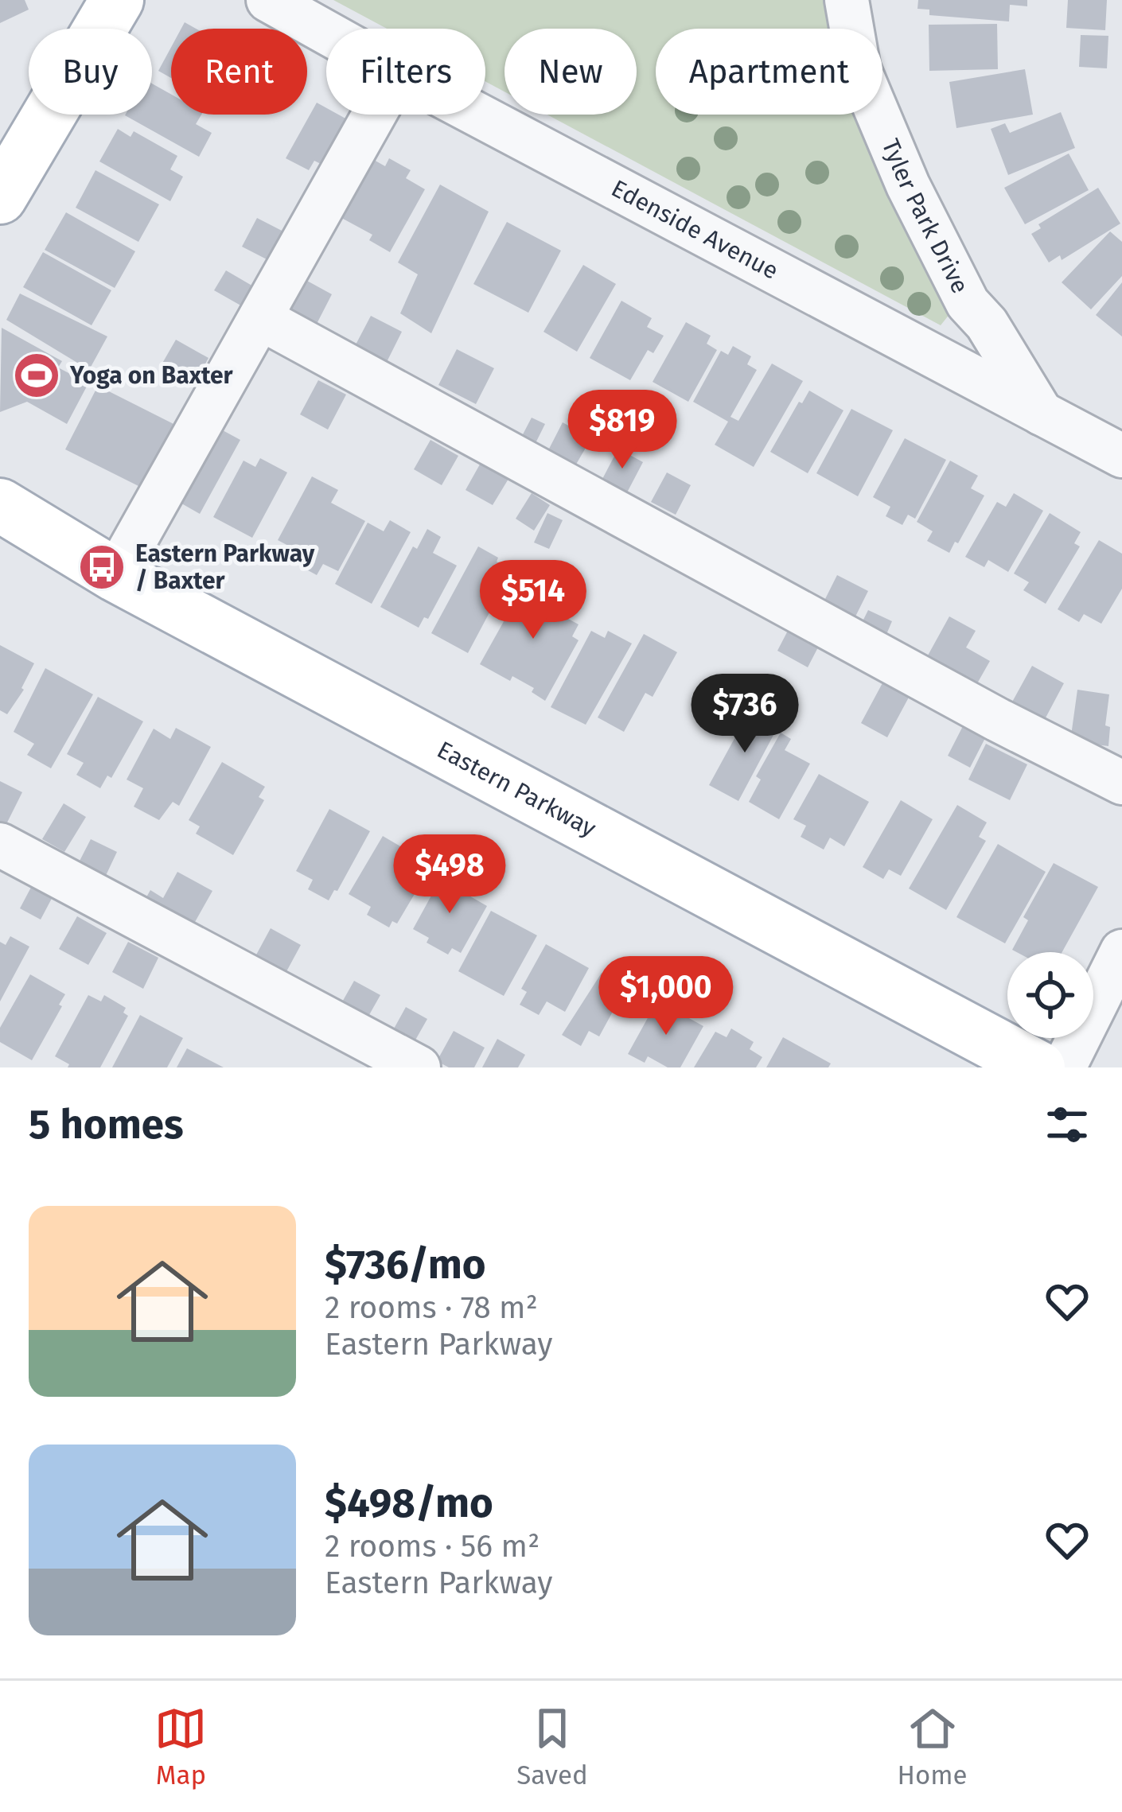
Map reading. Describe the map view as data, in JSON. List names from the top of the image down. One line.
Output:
{"streets":{"main road":["Eastern Parkway"],"street":["Tyler Park Drive","Edenside Avenue"]},"crossings":[["Tyler Park Drive","Edenside Avenue"]],"places":{"sports":["Yoga on Baxter"],"bus stop":["Eastern Parkway / Baxter"]},"page":{"chip":["Buy","Rent","Filters","New","Apartment"],"price":["$819","$514","$736","$498","$1,000"],"heading":"5 homes","list":[{"name":"$736/mo","note":"2 rooms · 78 m² · Eastern Parkway"},{"name":"$498/mo","note":"2 rooms · 56 m² · Eastern Parkway"}],"tabs":["Map","Saved","Home"]}}
